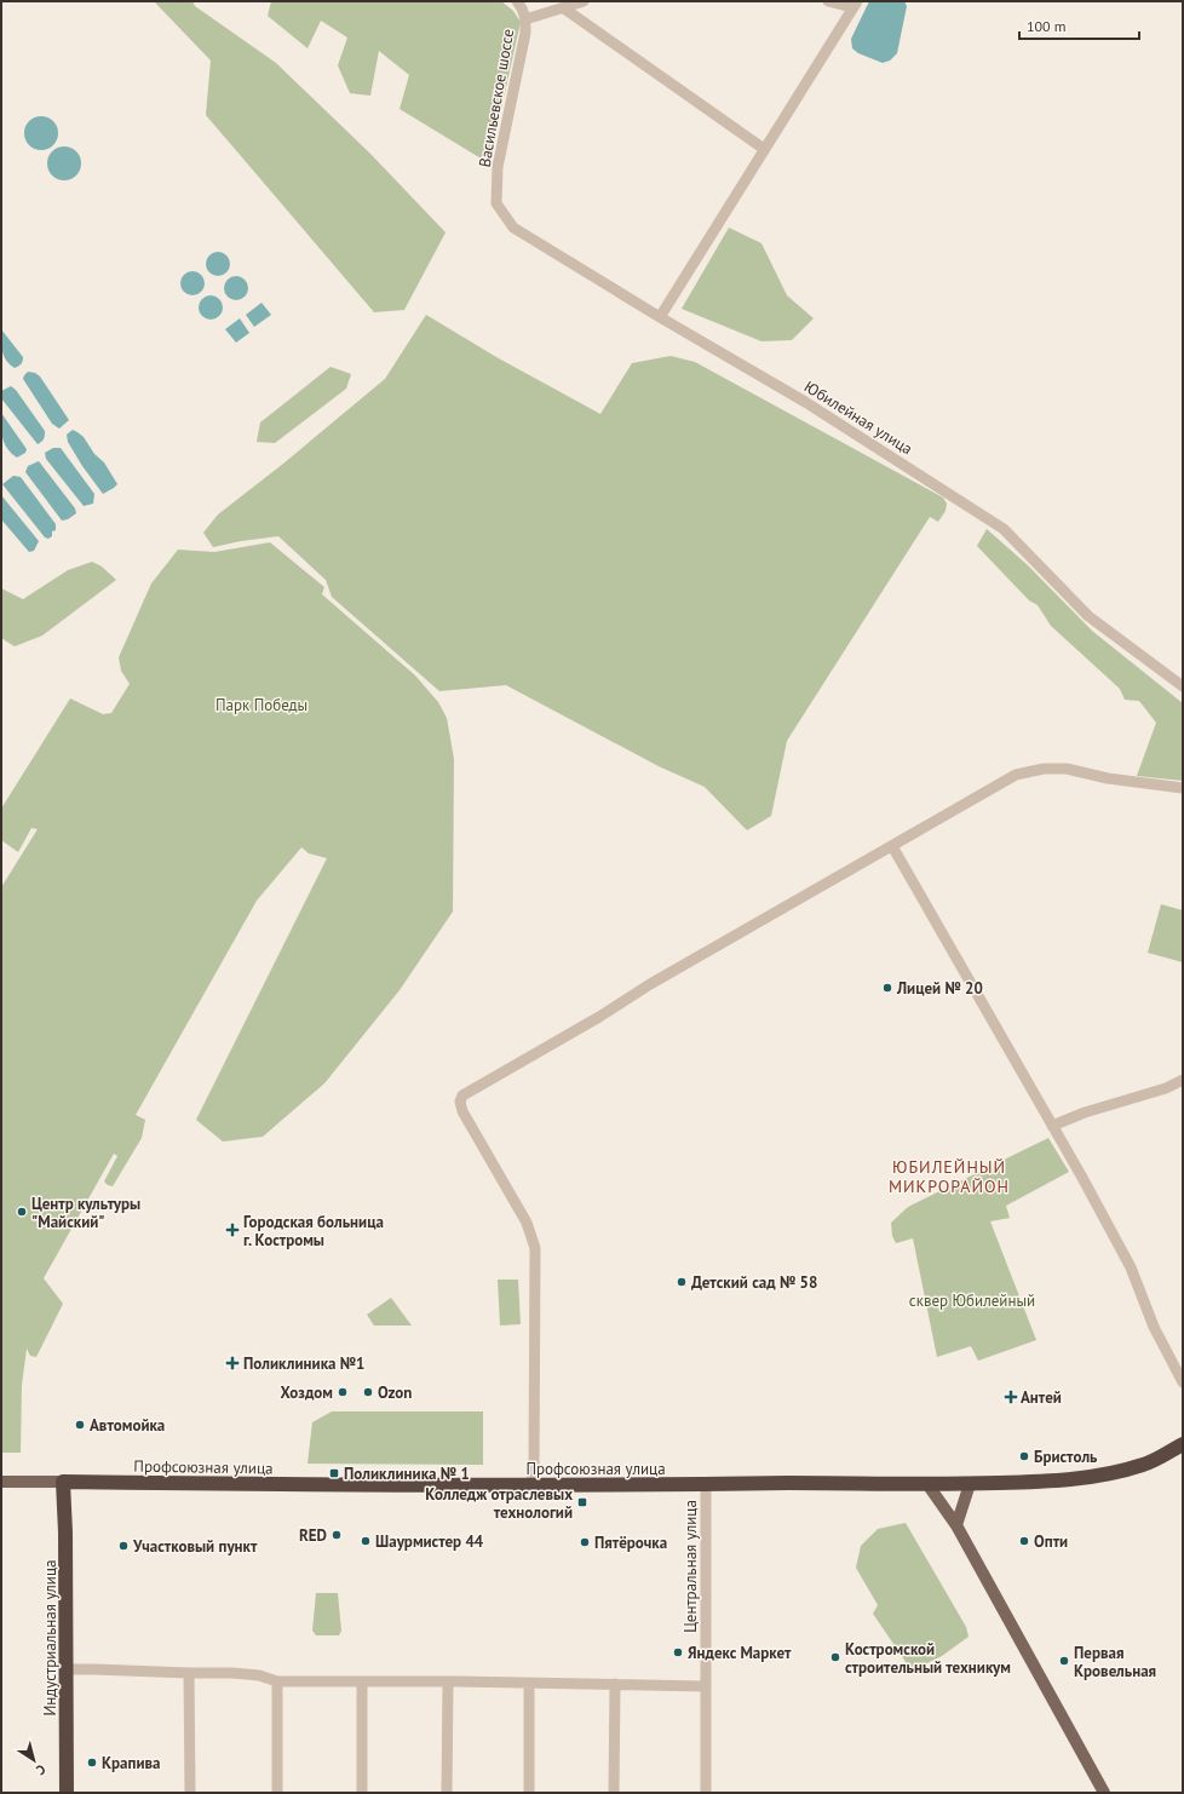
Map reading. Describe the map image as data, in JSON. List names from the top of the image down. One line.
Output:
{"streets":{"highway":["Профсоюзная улица","Индустриальная улица"],"street":["Васильевское шоссе","Юбилейная улица","Центральная улица"]},"crossings":[["Васильевское шоссе","Юбилейная улица"],["Профсоюзная улица","Центральная улица"],["Профсоюзная улица","Индустриальная улица"]],"districts":["ЮБИЛЕЙНЫЙ МИКРОРАЙОН"],"parks":["Парк Победы","сквер Юбилейный"],"places":{"other":["Лицей № 20","Центр культуры \"Майский\"","Детский сад № 58","Хоздом","Ozon","Автомойка","Бристоль","RED","Шаурмистер 44","Опти","Пятёрочка","Участковый пункт","Яндекс Маркет","Костромской строительный техникум","Первая Кровельная","Крапива"],"health":["Городская больница г. Костромы","Поликлиника №1","Антей"],"transit":["Поликлиника № 1","Колледж отраслевых технологий"]},"scale_bar":"100 m","north":"bottom right"}
